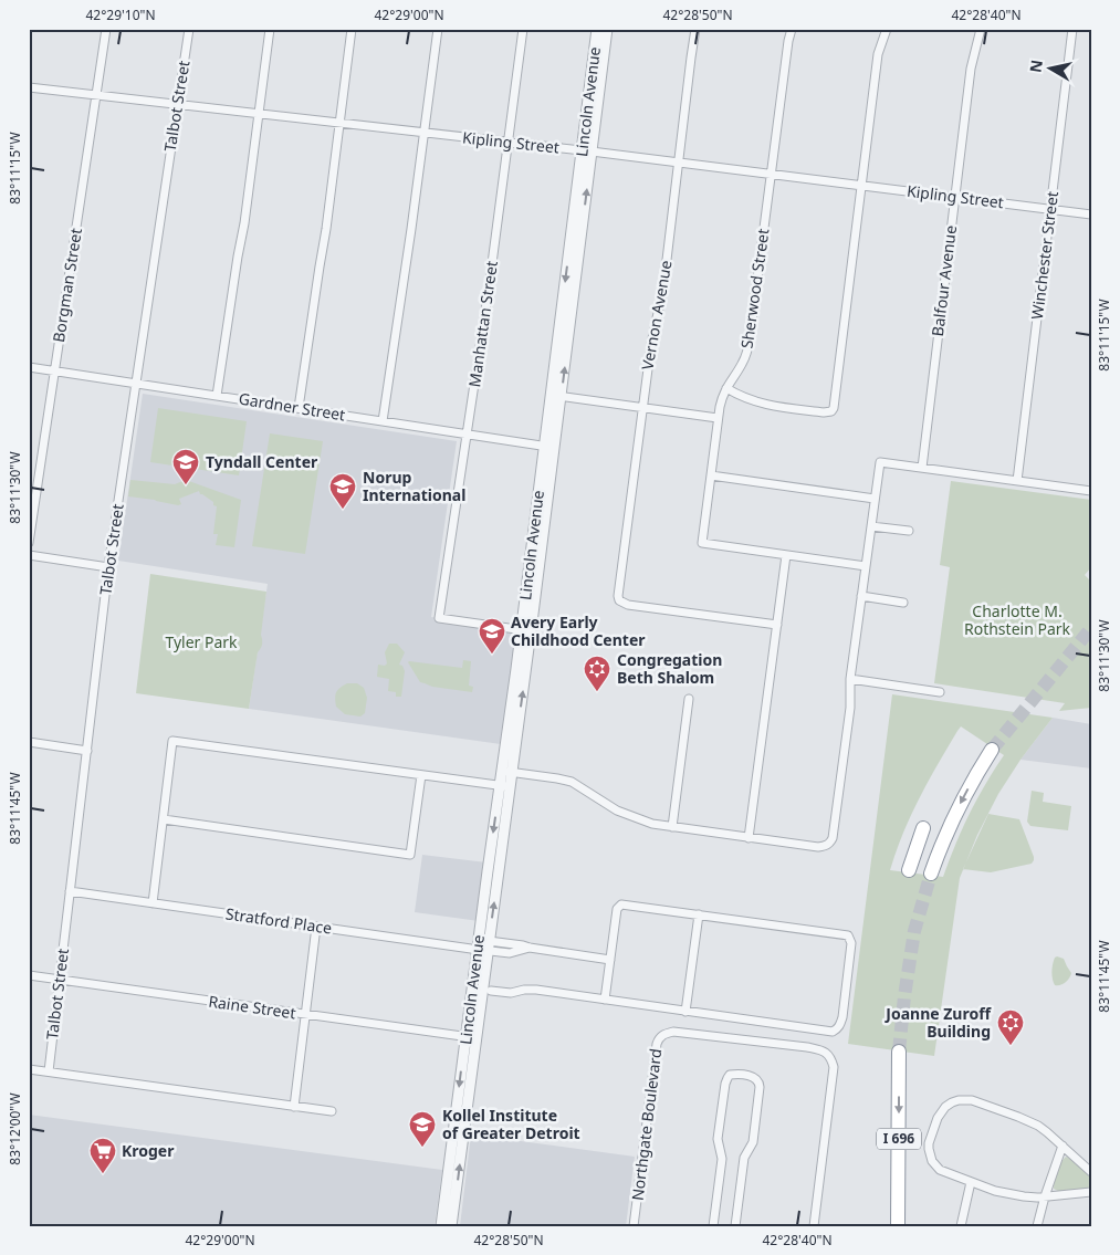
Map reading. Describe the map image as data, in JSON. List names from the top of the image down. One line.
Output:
{"streets":{"highway":["I 696"],"street":["Lincoln Avenue","Talbot Street","Kipling Street","Winchester Street","Balfour Avenue","Borgman Street","Sherwood Street","Vernon Avenue","Manhattan Street","Gardner Street","Stratford Place","Raine Street","Northgate Boulevard"]},"crossings":[["Lincoln Avenue","Kipling Street"],["Lincoln Avenue","Manhattan Street"],["Lincoln Avenue","Gardner Street"],["Lincoln Avenue","Stratford Place"],["Lincoln Avenue","Raine Street"],["Talbot Street","Kipling Street"],["Talbot Street","Gardner Street"],["Talbot Street","Stratford Place"],["Talbot Street","Raine Street"],["Kipling Street","Winchester Street"],["Kipling Street","Balfour Avenue"],["Kipling Street","Borgman Street"],["Kipling Street","Sherwood Street"],["Kipling Street","Vernon Avenue"],["Kipling Street","Manhattan Street"],["Borgman Street","Gardner Street"],["Manhattan Street","Gardner Street"]],"parks":["Charlotte M. Rothstein Park","Tyler Park"],"places":{"school or university":["Tyndall Center","Norup International","Avery Early Childhood Center","Kollel Institute of Greater Detroit"],"synagogue":["Congregation Beth Shalom","Joanne Zuroff Building"],"supermarket":["Kroger"]},"north":"left","coordinates":["42°29'10\"N","42°29'00\"N","42°28'50\"N","42°28'40\"N","83°11'15\"W","83°11'30\"W","83°11'45\"W","83°12'00\"W"]}
